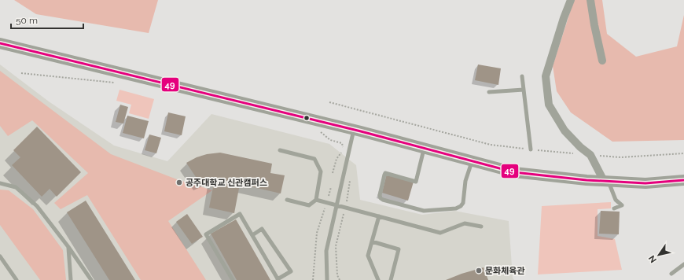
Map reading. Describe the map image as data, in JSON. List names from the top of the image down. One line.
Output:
{"places":["공주대학교 신관캠퍼스","문화체육관"],"lines":["transit line 49"],"scale_bar":"50 m","north":"bottom left"}
